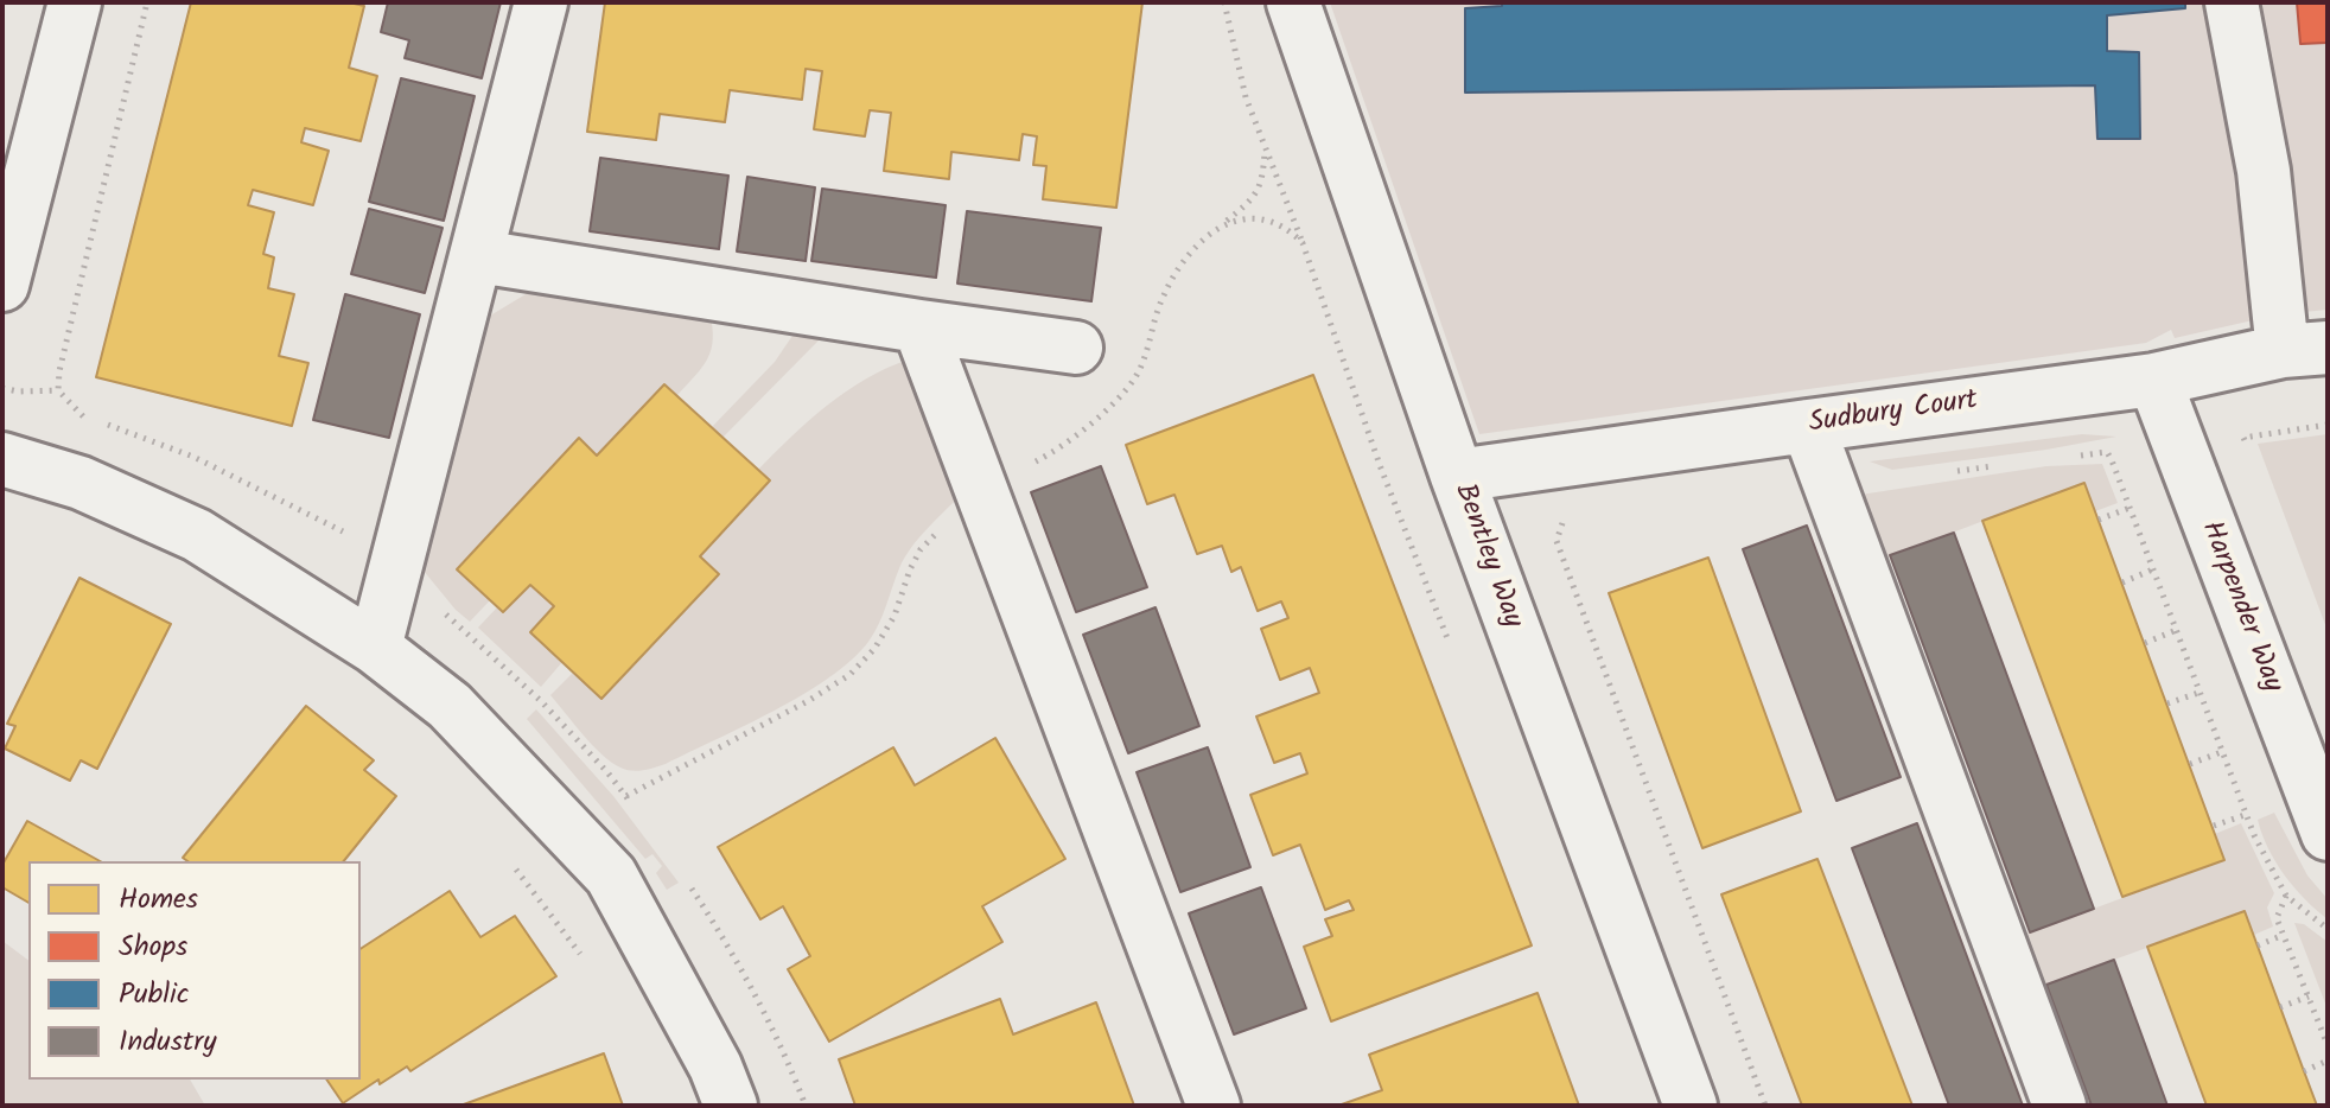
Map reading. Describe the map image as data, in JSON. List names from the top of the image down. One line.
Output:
{"streets":{"street":["Sudbury Court","Bentley Way","Harpender Way"]},"crossings":[["Sudbury Court","Bentley Way"],["Sudbury Court","Harpender Way"]],"legend":["Homes","Shops","Public","Industry"]}
